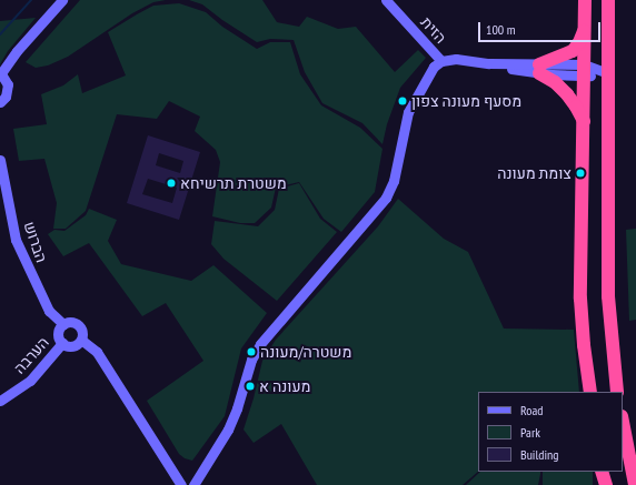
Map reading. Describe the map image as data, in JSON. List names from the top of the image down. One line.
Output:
{"streets":{"main road":["הזית","הברוש","הערבה"]},"crossings":[["הברוש","הערבה"]],"places":["מסעף מעונה צפון","צומת מעונה","משטרת תרשיחא","משטרה/מעונה","מעונה א"],"legend":["Road","Park","Building"],"scale_bar":"100 m"}
